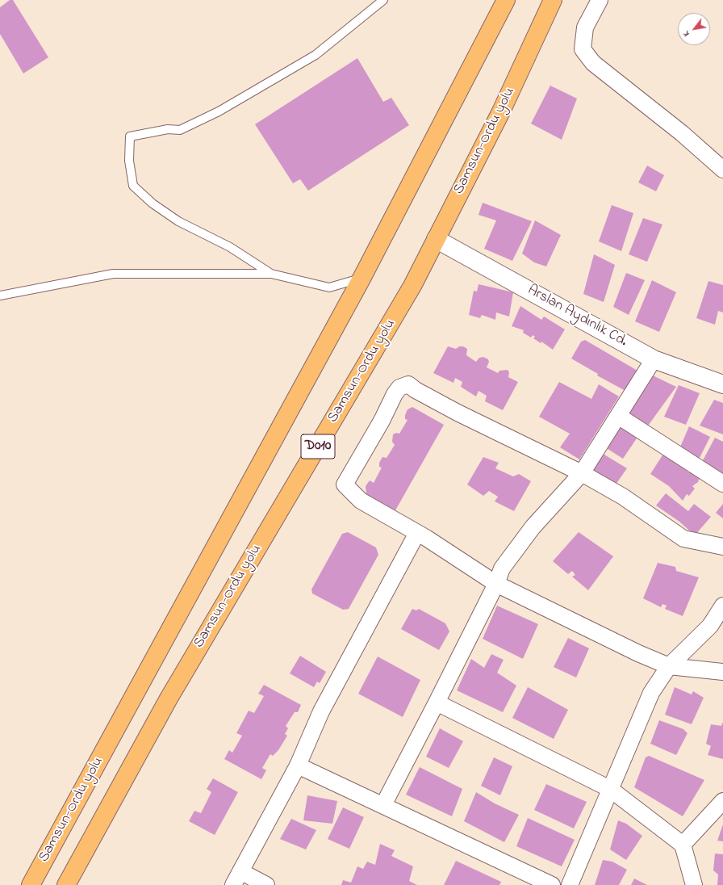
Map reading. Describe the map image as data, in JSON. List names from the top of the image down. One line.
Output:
{"streets":{"highway":["Samsun-Ordu yolu","D010"],"street":["Arslan Aydınlık Cd."]},"crossings":[["Samsun-Ordu yolu","Arslan Aydınlık Cd."]],"north":"bottom left"}
